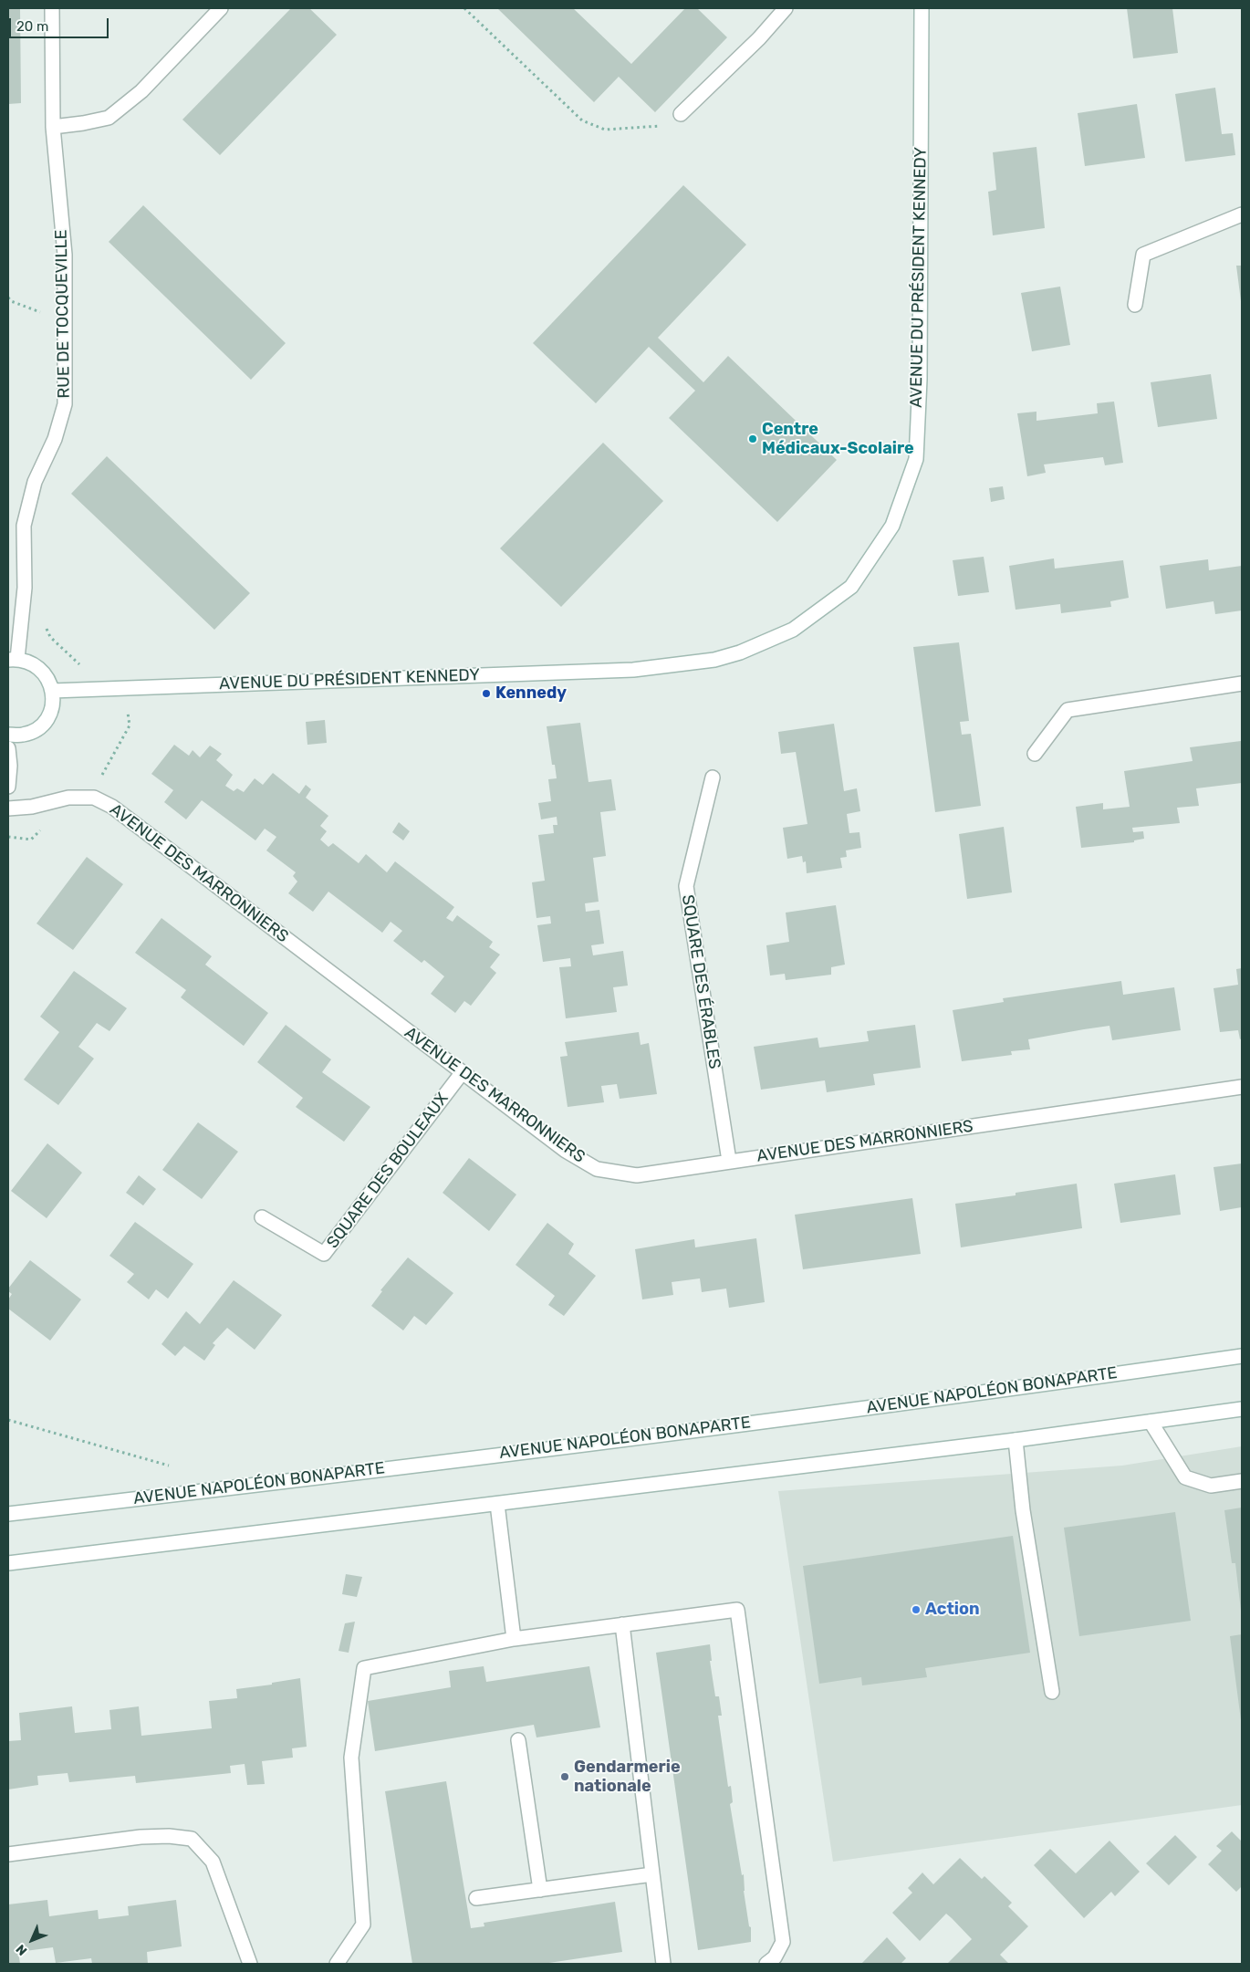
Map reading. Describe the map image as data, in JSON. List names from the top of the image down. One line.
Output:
{"streets":{"street":["AVENUE DU PRÉSIDENT KENNEDY","RUE DE TOCQUEVILLE","AVENUE DES MARRONNIERS","SQUARE DES ÉRABLES","SQUARE DES BOULEAUX","AVENUE NAPOLÉON BONAPARTE"]},"crossings":[["AVENUE DES MARRONNIERS","SQUARE DES ÉRABLES"],["AVENUE DES MARRONNIERS","SQUARE DES BOULEAUX"]],"places":["Centre Médicaux-Scolaire","Kennedy","Action","Gendarmerie nationale"],"scale_bar":"20 m","north":"bottom left"}
